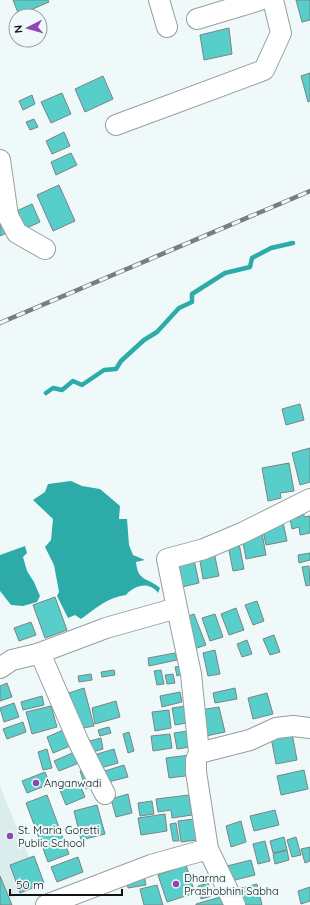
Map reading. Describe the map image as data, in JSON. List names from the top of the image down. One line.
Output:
{"places":["Anganwadi","St. Maria Goretti Public School","Dharma Prashobhini Sabha"],"scale_bar":"50 m","north":"left"}
